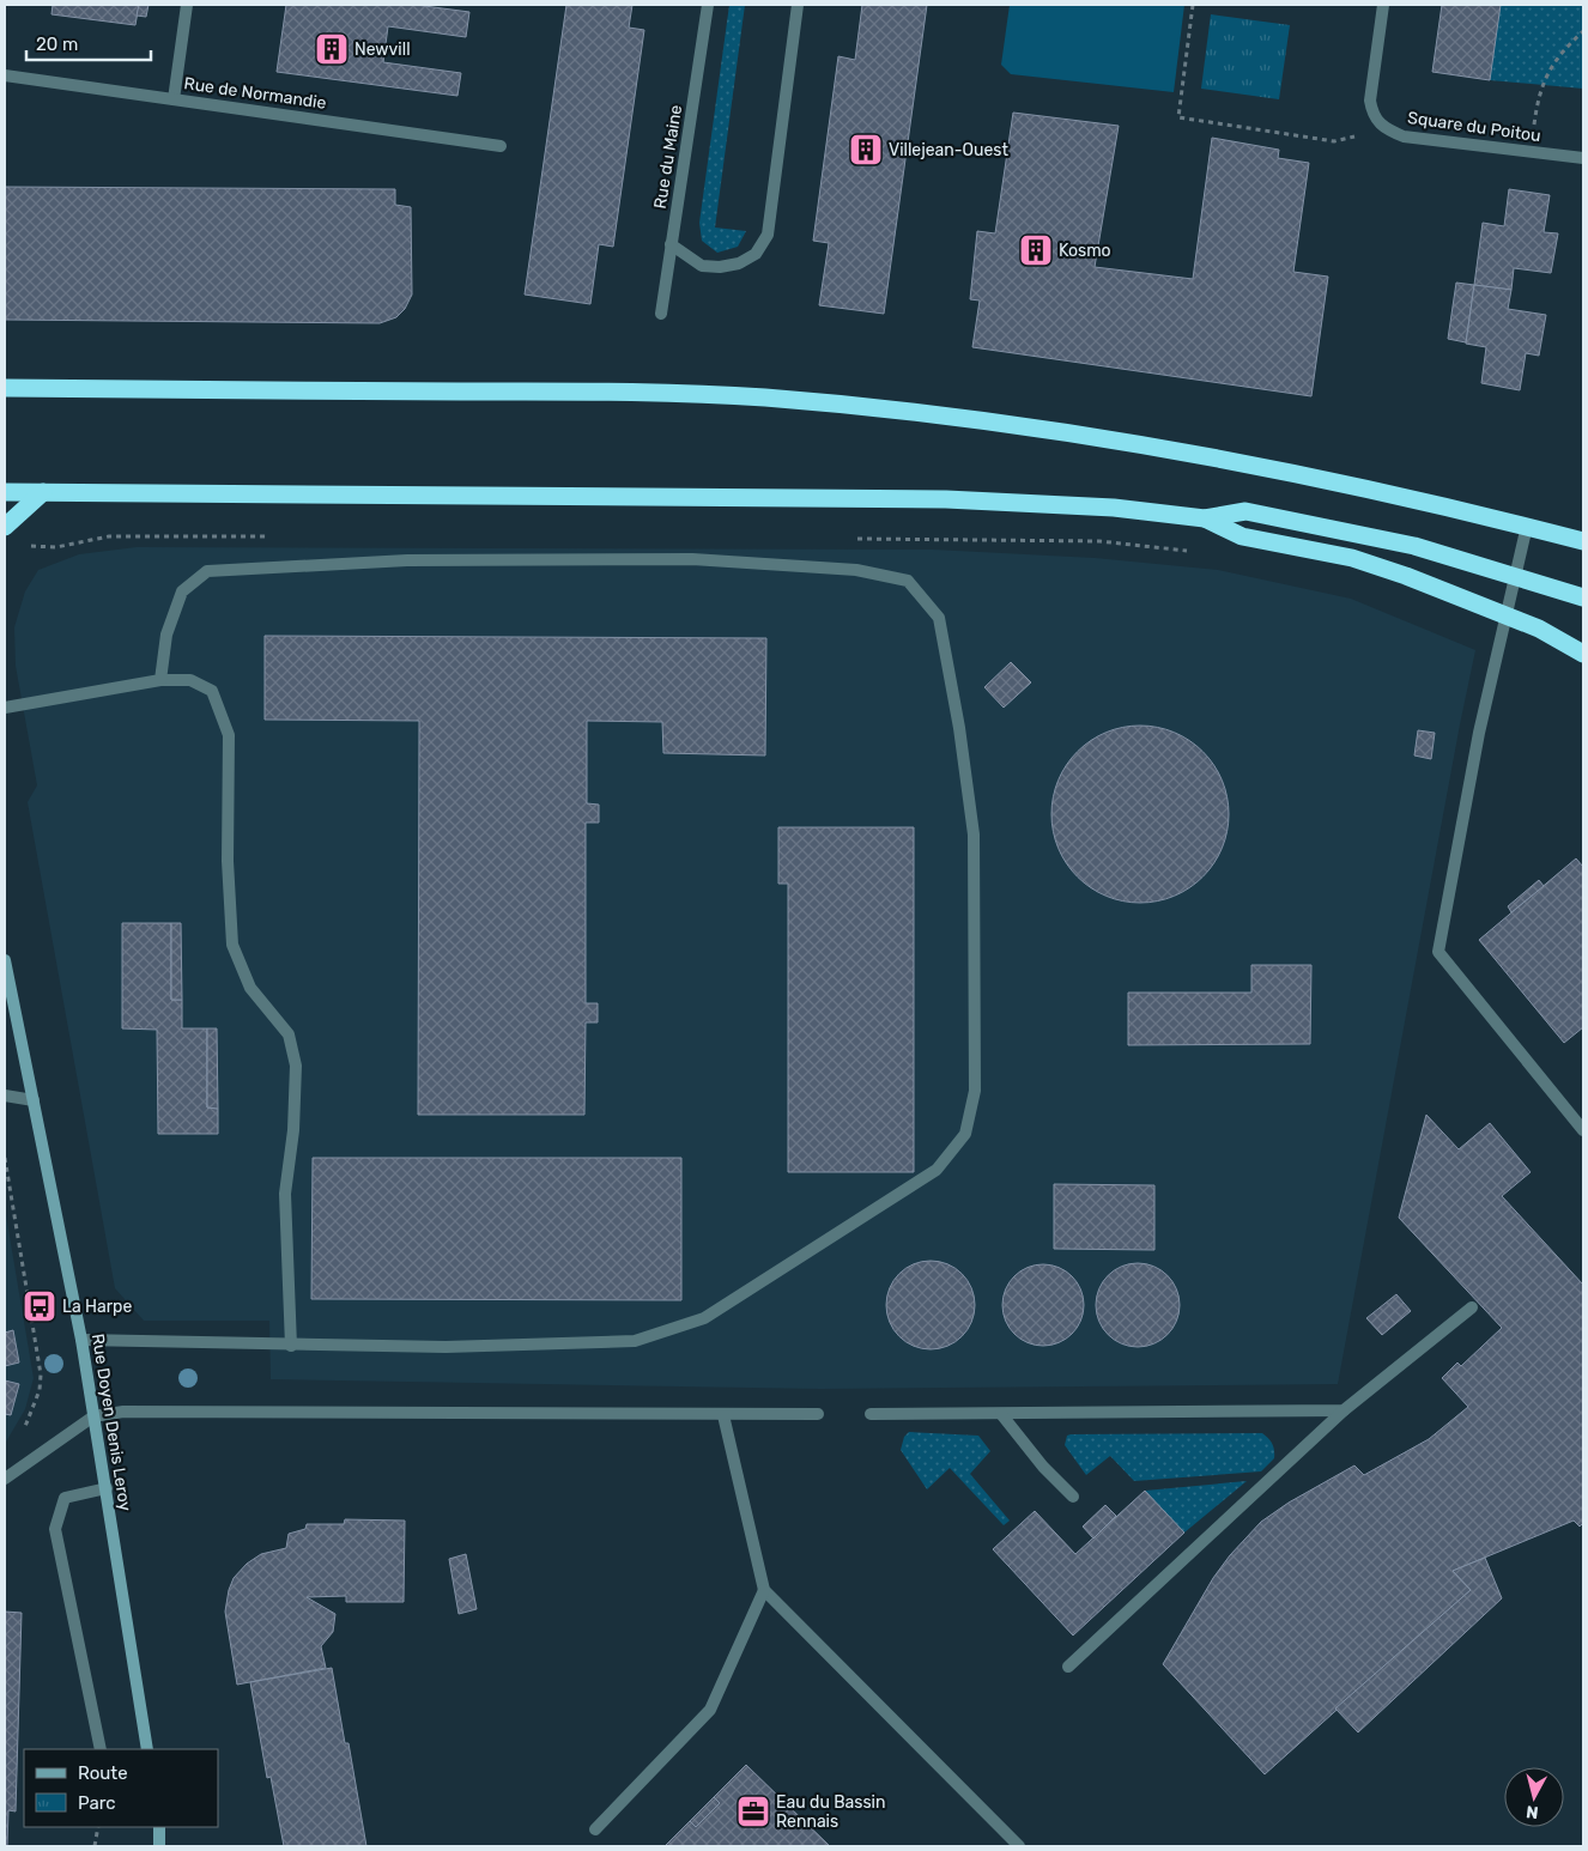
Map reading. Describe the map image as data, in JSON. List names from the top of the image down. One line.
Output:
{"streets":{"street":["Rue de Normandie","Square du Poitou","Rue du Maine","Rue Doyen Denis Leroy"]},"places":{"building":["Newvill","Villejean-Ouest","Kosmo"],"bus stop":["La Harpe"],"office":["Eau du Bassin Rennais"]},"legend":["Route","Parc"],"scale_bar":"20 m","north":"bottom"}
